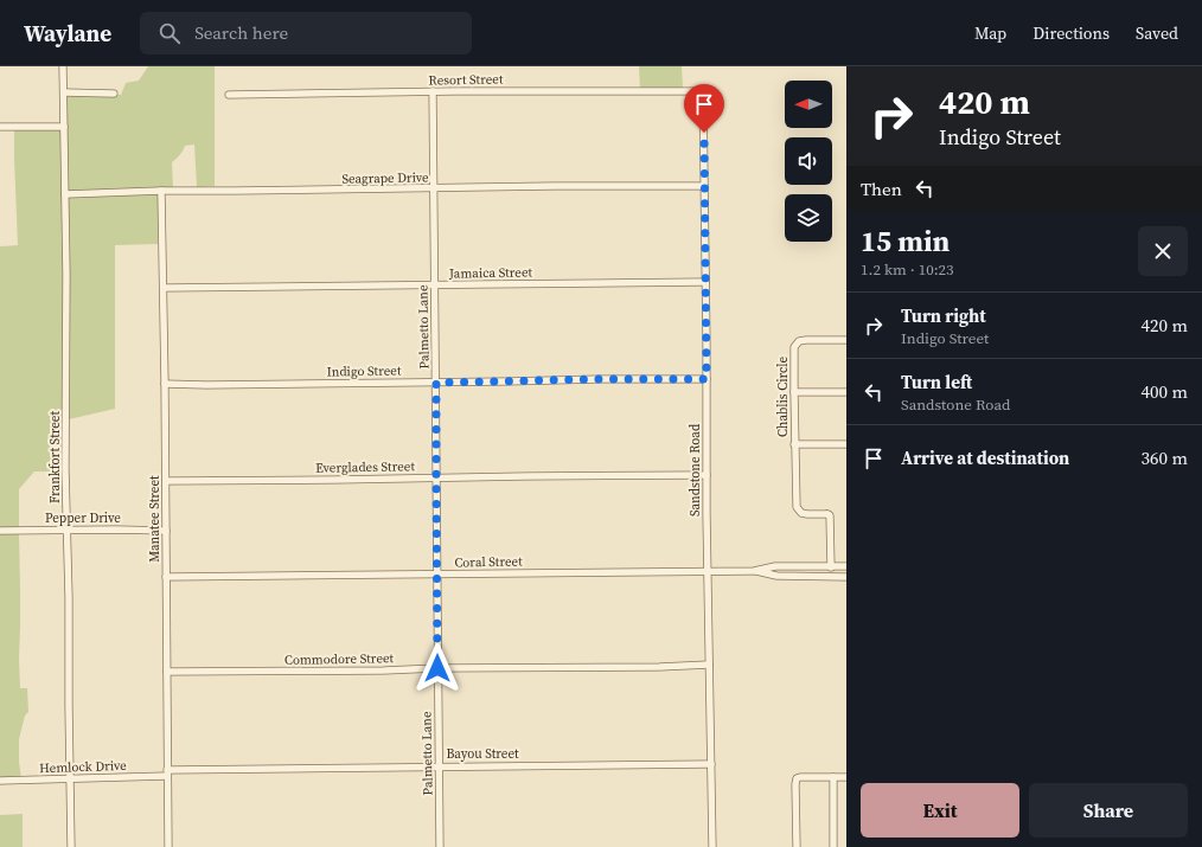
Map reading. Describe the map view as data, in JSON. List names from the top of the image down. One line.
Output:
{"streets":{"street":["Resort Street","Seagrape Drive","Jamaica Street","Palmetto Lane","Indigo Street","Chablis Circle","Frankfort Street","Everglades Street","Sandstone Road","Pepper Drive","Manatee Street","Coral Street","Commodore Street","Bayou Street","Hemlock Drive"]},"crossings":[["Resort Street","Palmetto Lane"],["Resort Street","Sandstone Road"],["Seagrape Drive","Palmetto Lane"],["Seagrape Drive","Frankfort Street"],["Seagrape Drive","Sandstone Road"],["Seagrape Drive","Manatee Street"],["Jamaica Street","Palmetto Lane"],["Jamaica Street","Sandstone Road"],["Jamaica Street","Manatee Street"],["Palmetto Lane","Indigo Street"],["Palmetto Lane","Everglades Street"],["Palmetto Lane","Coral Street"],["Palmetto Lane","Commodore Street"],["Palmetto Lane","Bayou Street"],["Indigo Street","Sandstone Road"],["Indigo Street","Manatee Street"],["Chablis Circle","Coral Street"],["Frankfort Street","Pepper Drive"],["Frankfort Street","Hemlock Drive"],["Everglades Street","Sandstone Road"],["Everglades Street","Manatee Street"],["Sandstone Road","Coral Street"],["Sandstone Road","Commodore Street"],["Sandstone Road","Bayou Street"],["Pepper Drive","Manatee Street"],["Manatee Street","Coral Street"],["Manatee Street","Commodore Street"],["Manatee Street","Bayou Street"],["Manatee Street","Hemlock Drive"],["Bayou Street","Hemlock Drive"]],"north":"left","page":{"header":"Waylane","search":"Search here","nav":["Map","Directions","Saved"],"turn":["420 m","Indigo Street"],"then":"Then","heading":["15 min","1.2 km · 10:23"],"list":[{"name":"Turn right","note":"Indigo Street","value":"420 m"},{"name":"Turn left","note":"Sandstone Road","value":"400 m"},{"name":"Arrive at destination","value":"360 m"}],"buttons":["Exit","Share"]}}
